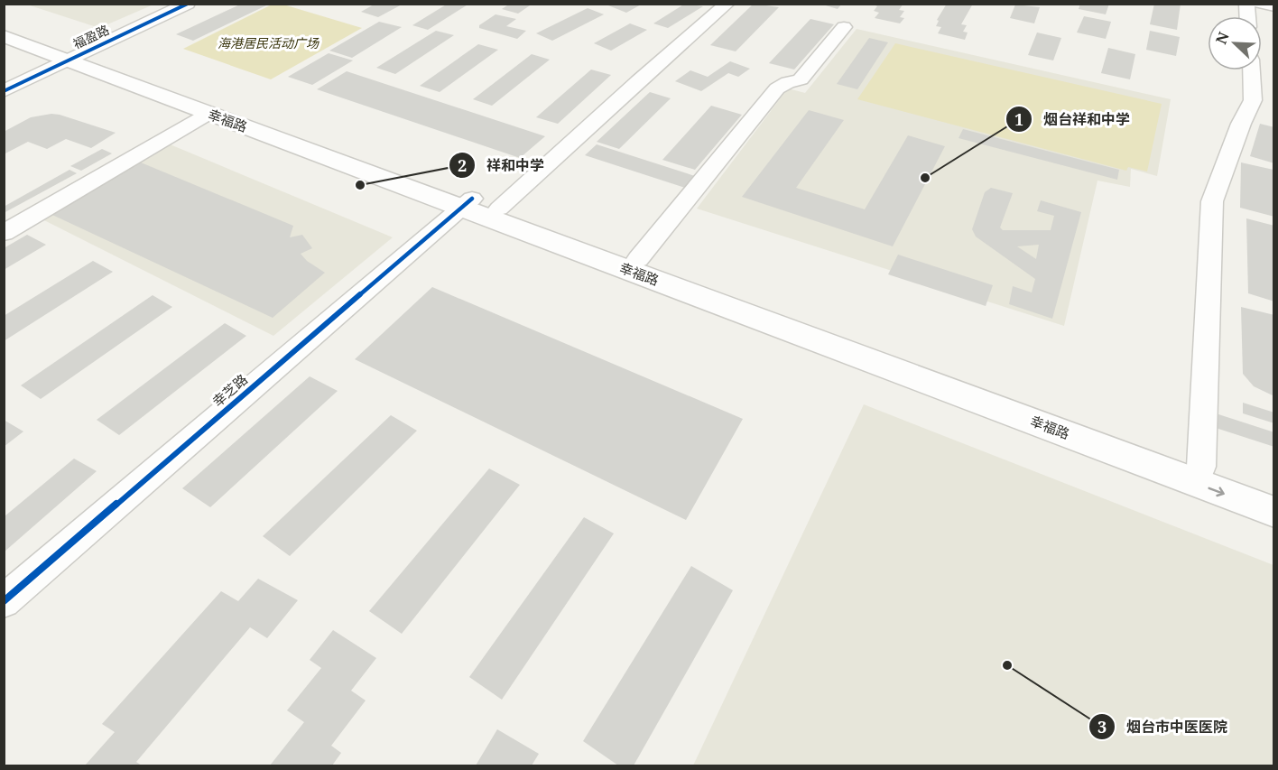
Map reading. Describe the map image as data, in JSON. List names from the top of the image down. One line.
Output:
{"streets":{"main road":["幸福路"],"street":["福盈路","幸芝路"]},"crossings":[["福盈路","幸福路"],["幸福路","幸芝路"]],"parks":["海港居民活动广场"],"places":["烟台祥和中学","祥和中学","烟台市中医医院"],"north":"top left"}
